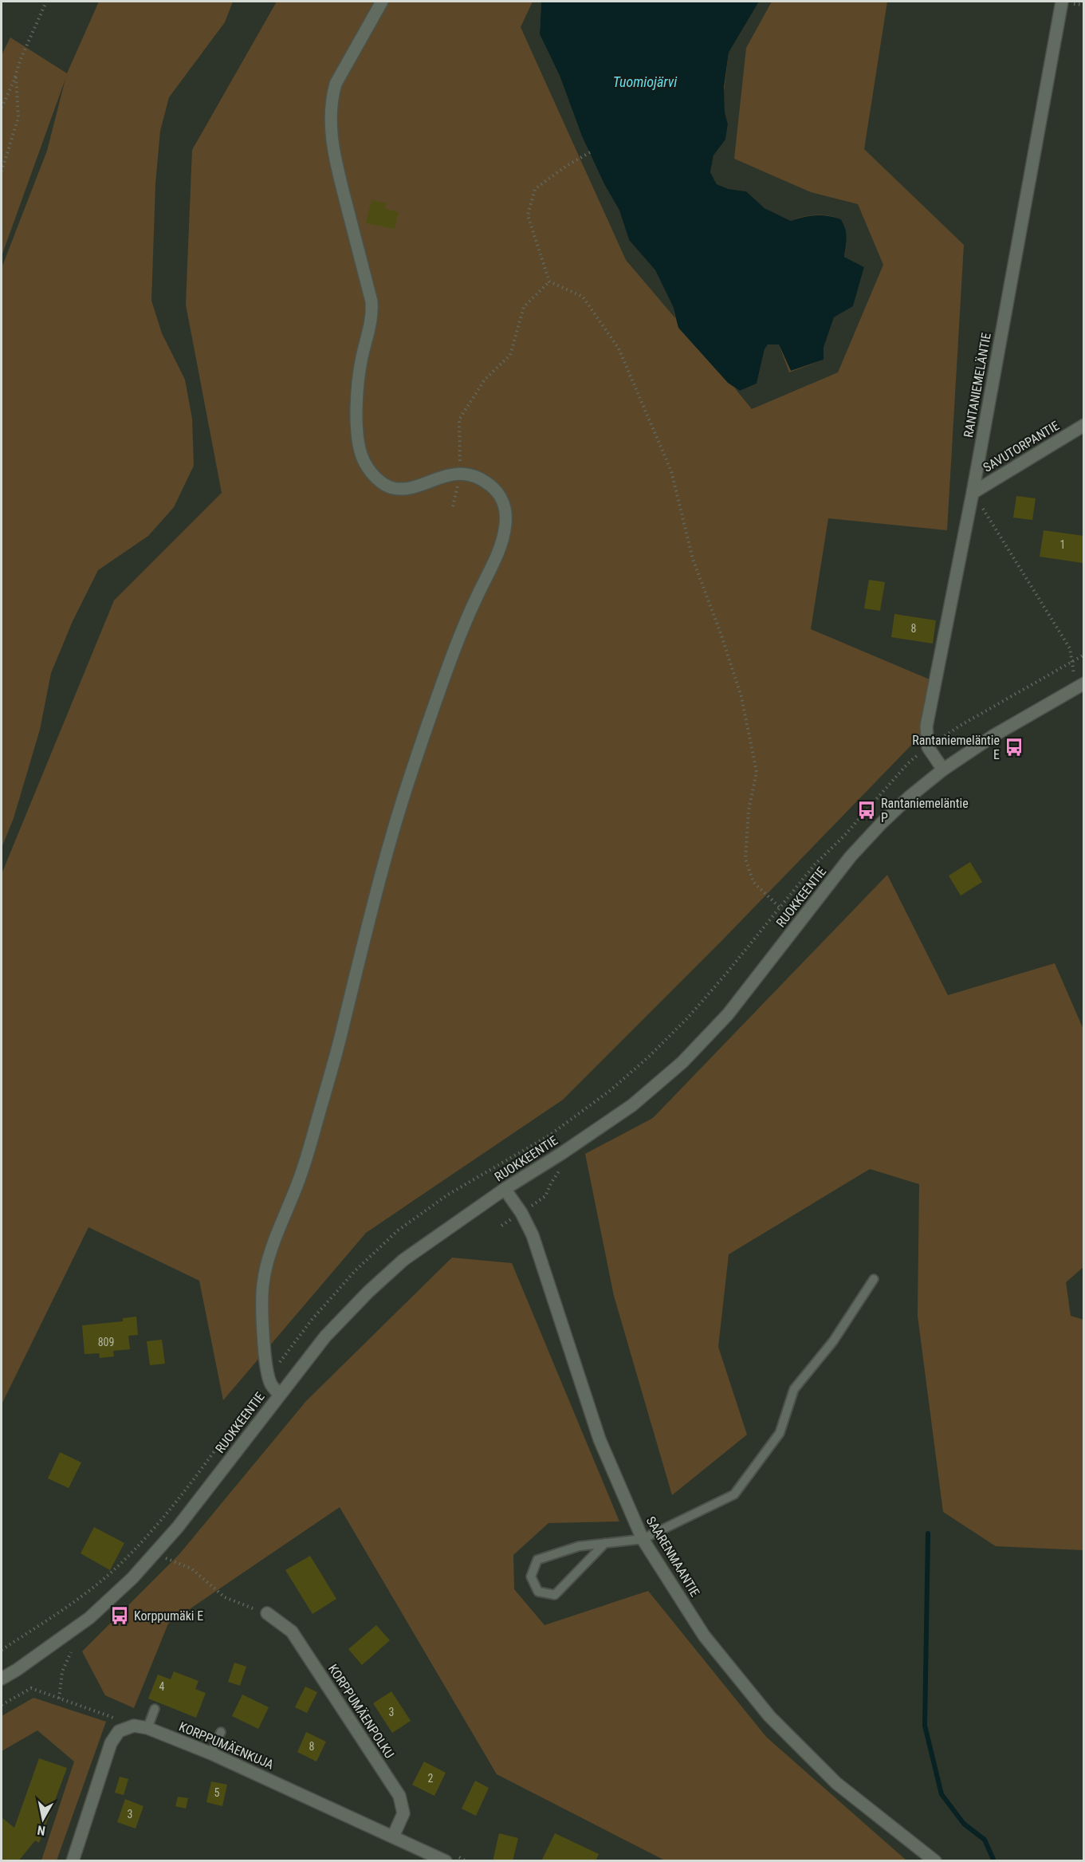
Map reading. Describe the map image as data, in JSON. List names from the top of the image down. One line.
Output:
{"streets":{"street":["RANTANIEMELÄNTIE","SAVUTORPANTIE","RUOKKEENTIE","SAARENMAANTIE","KORPPUMÄENPOLKU","KORPPUMÄENKUJA"]},"crossings":[["RANTANIEMELÄNTIE","SAVUTORPANTIE"],["RUOKKEENTIE","SAARENMAANTIE"],["KORPPUMÄENPOLKU","KORPPUMÄENKUJA"]],"water":["Tuomiojärvi"],"places":{"bus stop":["Rantaniemeläntie E","Rantaniemeläntie P","Korppumäki E"]},"house_numbers":["1","8","809","4","3","8","2","5","3"],"north":"bottom"}
